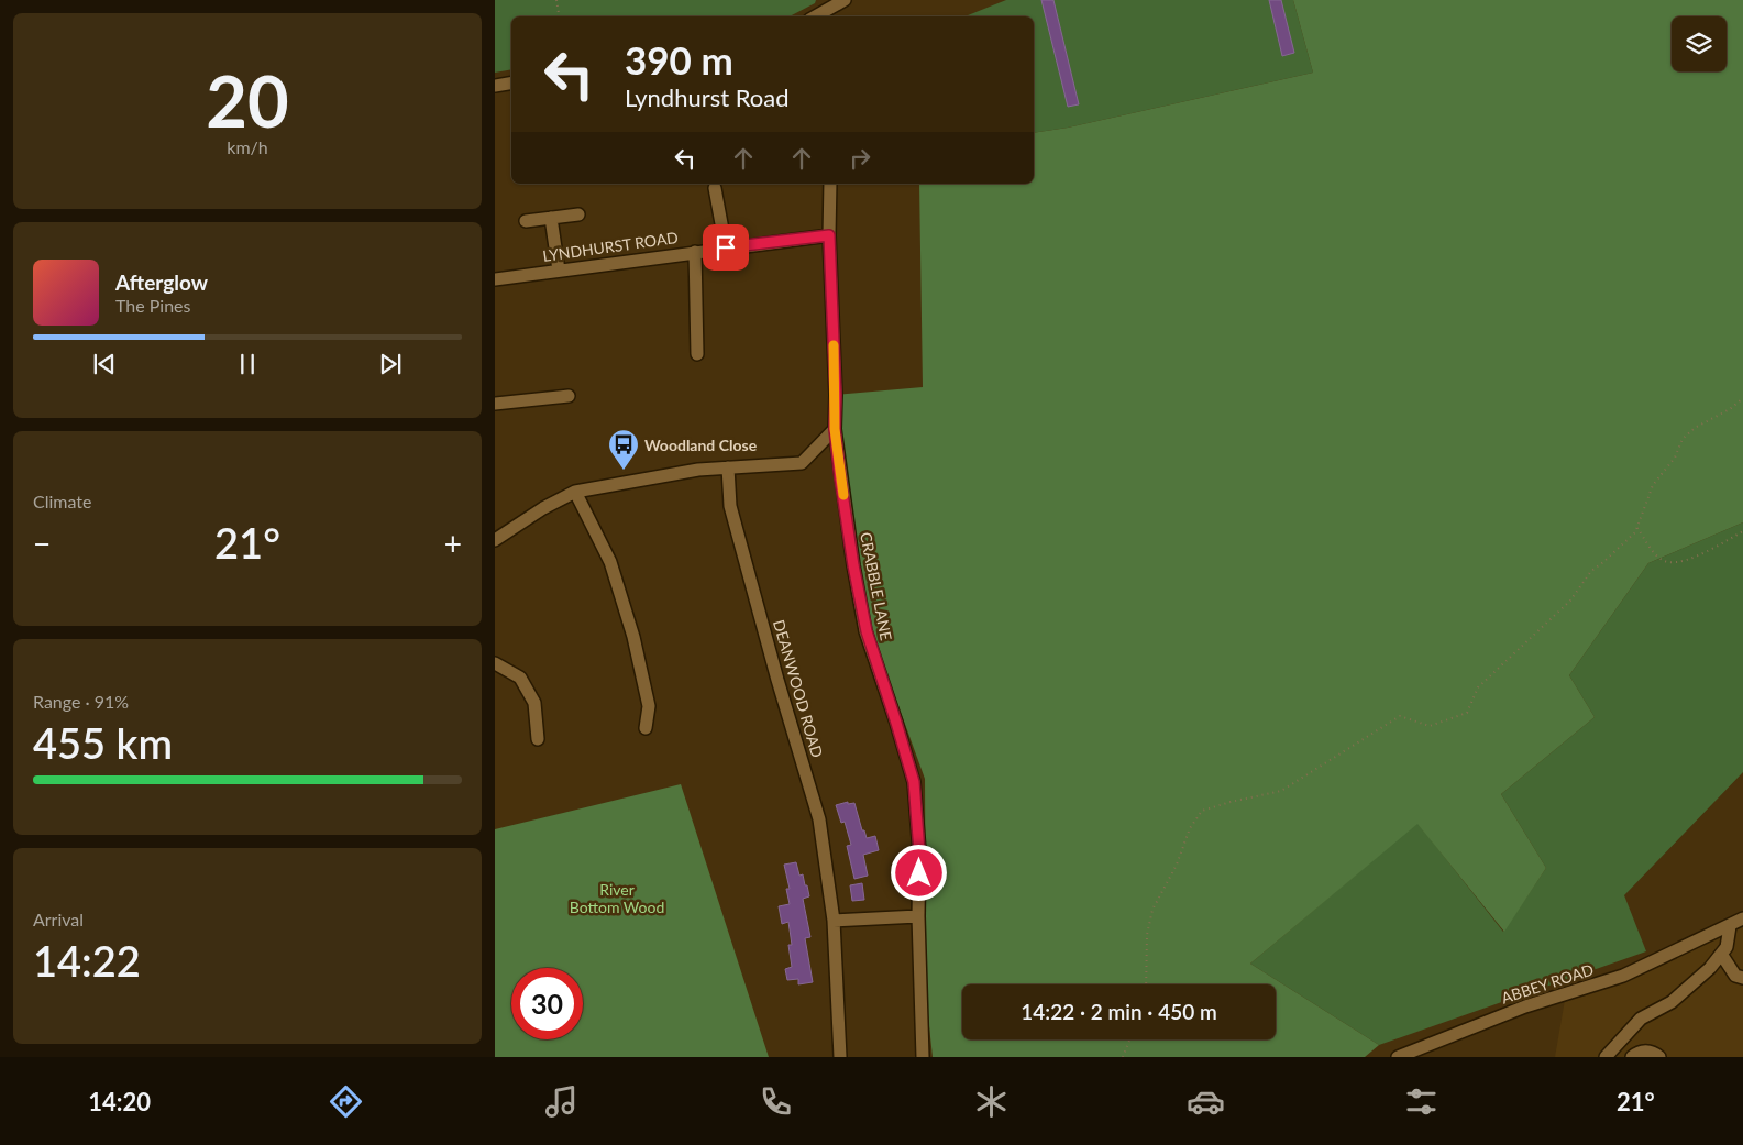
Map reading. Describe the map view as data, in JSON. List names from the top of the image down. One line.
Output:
{"streets":{"street":["LYNDHURST ROAD","CRABBLE LANE","DEANWOOD ROAD","ABBEY ROAD"]},"crossings":[["LYNDHURST ROAD","CRABBLE LANE"]],"parks":["River Bottom Wood"],"places":{"bus stop":["Woodland Close"]},"page":{"tile":[["20","km/h"],"Climate",["Range · 91%","455 km"],["Arrival","14:22"]],"turn":["390 m","Lyndhurst Road"],"song":["Afterglow","The Pines"],"heat":["−","21°","+"],"limit":"30","trip":"14:22 · 2 min · 450 m","tabs":["14:20","21°"]}}
